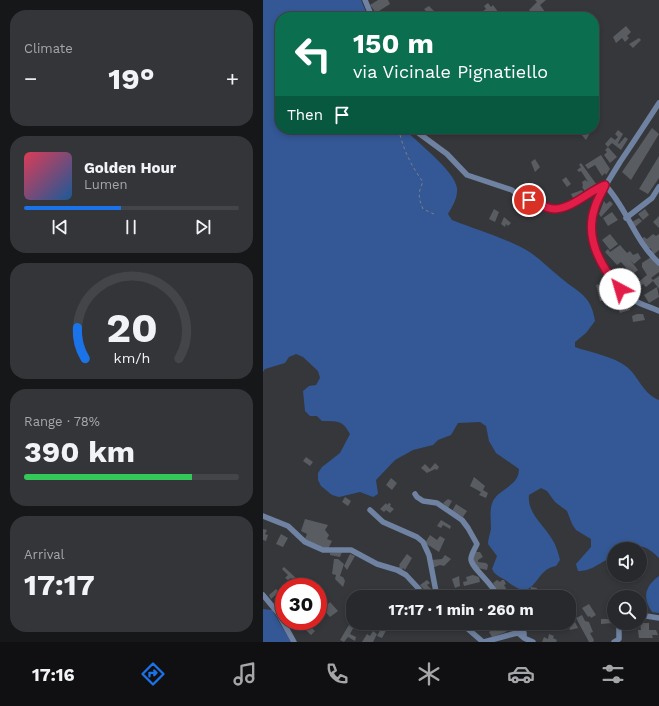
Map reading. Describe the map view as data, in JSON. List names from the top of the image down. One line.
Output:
{"page":{"tile":["Climate",["Range · 78%","390 km"],["Arrival","17:17"]],"turn":["150 m","via Vicinale Pignatiello"],"heat":["−","19°","+"],"then":"Then","song":["Golden Hour","Lumen"],"limit":"30","trip":"17:17 · 1 min · 260 m","tabs":"17:16","gauge":["20","km/h"]}}
